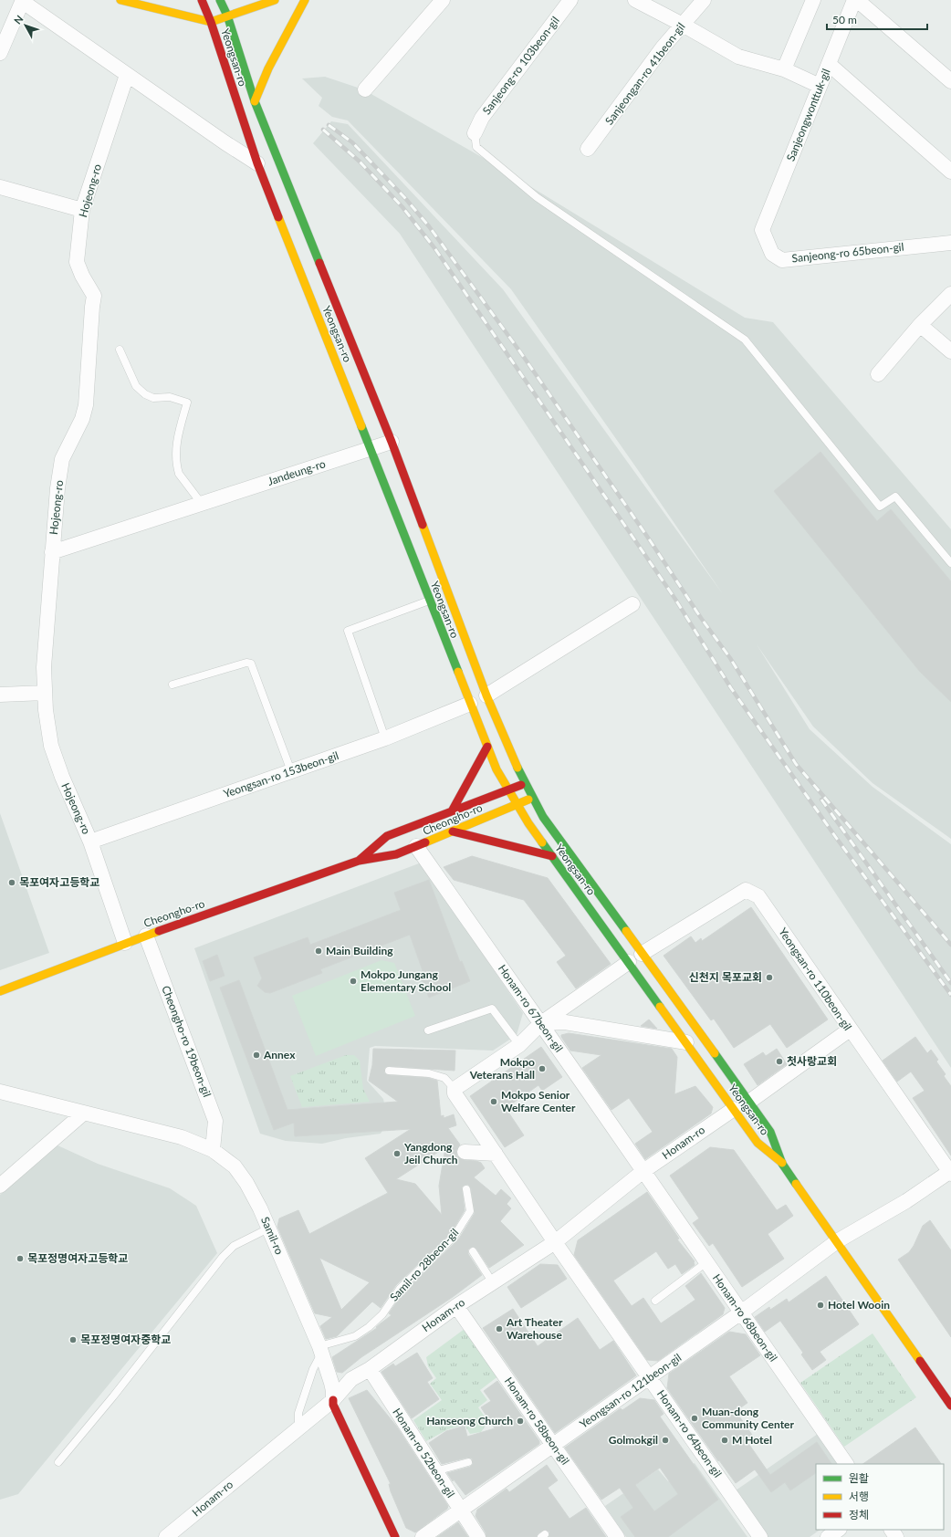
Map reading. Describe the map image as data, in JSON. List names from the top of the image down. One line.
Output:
{"streets":{"street":["Yeongsan-ro","Sanjeong-ro 103beon-gil","Sanjeongan-ro 41beon-gil","Sanjeongwonttuk-gil","Hojeong-ro","Sanjeong-ro 65beon-gil","Jandeung-ro","Yeongsan-ro 153beon-gil","Cheongho-ro","Yeongsan-ro 110beon-gil","Honam-ro 67beon-gil","Cheongho-ro 19beon-gil","Honam-ro","Samil-ro","Honam-ro 68beon-gil","Yeongsan-ro 121beon-gil","Honam-ro 58beon-gil","Honam-ro 64beon-gil","Honam-ro 52beon-gil"],"lane":["Samil-ro 28beon-gil"]},"crossings":[["Yeongsan-ro","Jandeung-ro"],["Yeongsan-ro","Yeongsan-ro 153beon-gil"],["Yeongsan-ro","Cheongho-ro"],["Yeongsan-ro","Yeongsan-ro 110beon-gil"],["Yeongsan-ro","Honam-ro"],["Yeongsan-ro","Yeongsan-ro 121beon-gil"],["Sanjeongwonttuk-gil","Sanjeong-ro 65beon-gil"],["Hojeong-ro","Jandeung-ro"],["Hojeong-ro","Yeongsan-ro 153beon-gil"],["Hojeong-ro","Cheongho-ro"],["Cheongho-ro","Honam-ro 67beon-gil"],["Cheongho-ro","Cheongho-ro 19beon-gil"],["Yeongsan-ro 110beon-gil","Yeongsan-ro 121beon-gil"],["Honam-ro 67beon-gil","Honam-ro"],["Honam-ro 67beon-gil","Honam-ro 68beon-gil"],["Cheongho-ro 19beon-gil","Samil-ro"],["Honam-ro","Samil-ro"],["Honam-ro","Honam-ro 68beon-gil"],["Honam-ro","Honam-ro 58beon-gil"],["Honam-ro","Honam-ro 64beon-gil"],["Honam-ro","Honam-ro 52beon-gil"],["Samil-ro","Samil-ro 28beon-gil"],["Honam-ro 68beon-gil","Yeongsan-ro 121beon-gil"],["Yeongsan-ro 121beon-gil","Honam-ro 58beon-gil"],["Yeongsan-ro 121beon-gil","Honam-ro 64beon-gil"],["Yeongsan-ro 121beon-gil","Honam-ro 52beon-gil"]],"places":["목포여자고등학교","Main Building","신천지 목포교회","Mokpo Jungang Elementary School","Annex","첫사랑교회","Mokpo Veterans Hall","Mokpo Senior Welfare Center","Yangdong Jeil Church","목포정명여자고등학교","Hotel Wooin","Art Theater Warehouse","목포정명여자중학교","Muan-dong Community Center","Hanseong Church","Golmokgil","M Hotel"],"legend":["원활","서행","정체"],"scale_bar":"50 m","north":"top left"}
